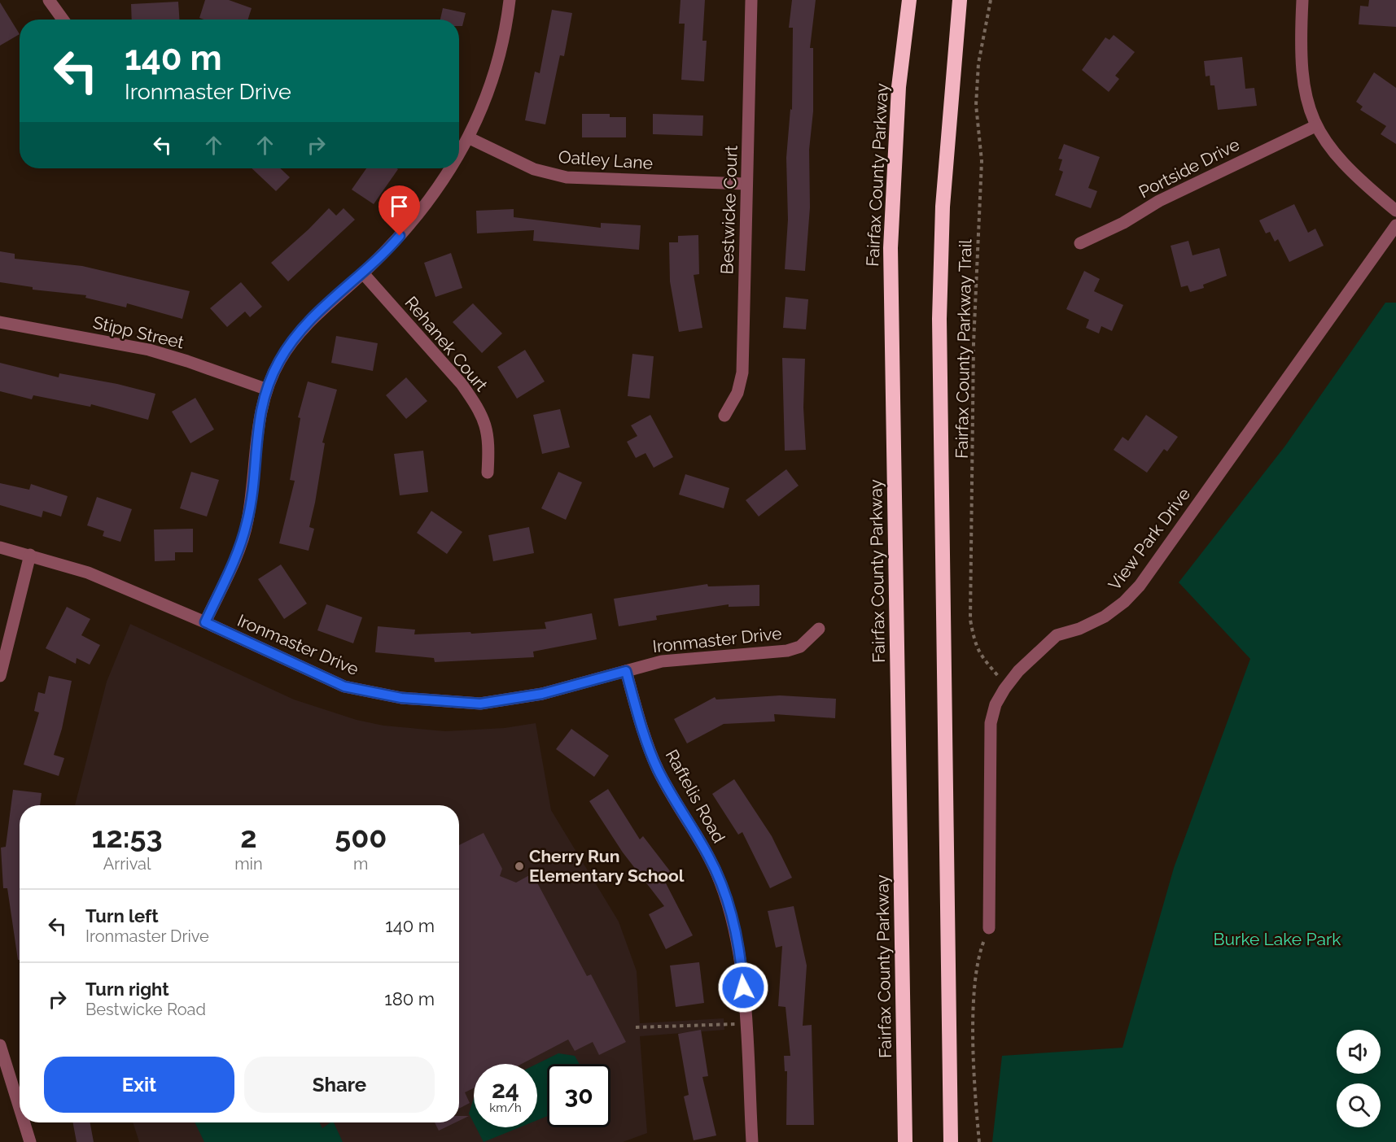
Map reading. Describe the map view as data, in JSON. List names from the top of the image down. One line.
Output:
{"streets":{"highway":["Fairfax County Parkway"],"street":["Oatley Lane","Portside Drive","Bestwicke Court","Stipp Street","Rehanek Court","View Park Drive","Ironmaster Drive","Raftelis Road"],"path":["Fairfax County Parkway Trail"]},"crossings":[["Oatley Lane","Bestwicke Court"],["Fairfax County Parkway Trail","View Park Drive"],["Ironmaster Drive","Raftelis Road"]],"parks":["Burke Lake Park"],"places":["Cherry Run Elementary School"],"page":{"turn":["140 m","Ironmaster Drive"],"eta":["12:53","Arrival","2","min","500","m"],"list":[{"name":"Turn left","note":"Ironmaster Drive","value":"140 m"},{"name":"Turn right","note":"Bestwicke Road","value":"180 m"}],"buttons":["Exit","Share"],"speed":"24 km/h","limit":"30"}}
